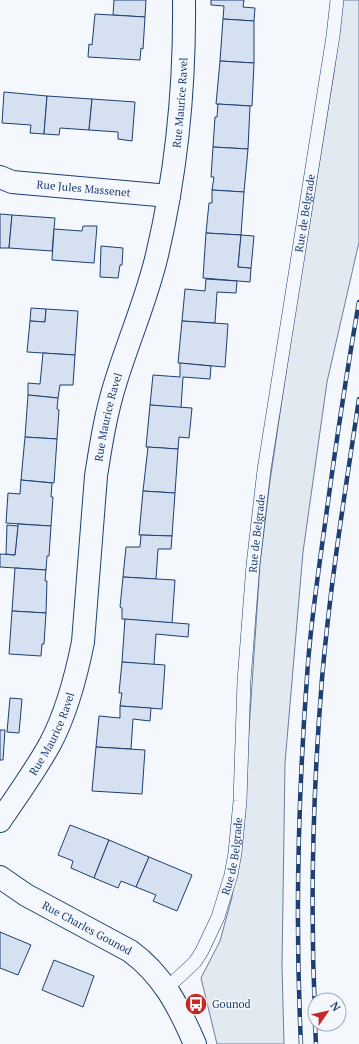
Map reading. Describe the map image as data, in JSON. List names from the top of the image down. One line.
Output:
{"streets":{"street":["Rue Maurice Ravel","Rue Jules Massenet","Rue Charles Gounod"],"lane":["Rue de Belgrade"]},"crossings":[["Rue Maurice Ravel","Rue Jules Massenet"],["Rue de Belgrade","Rue Charles Gounod"]],"places":{"bus stop":["Gounod"]},"north":"top right"}
